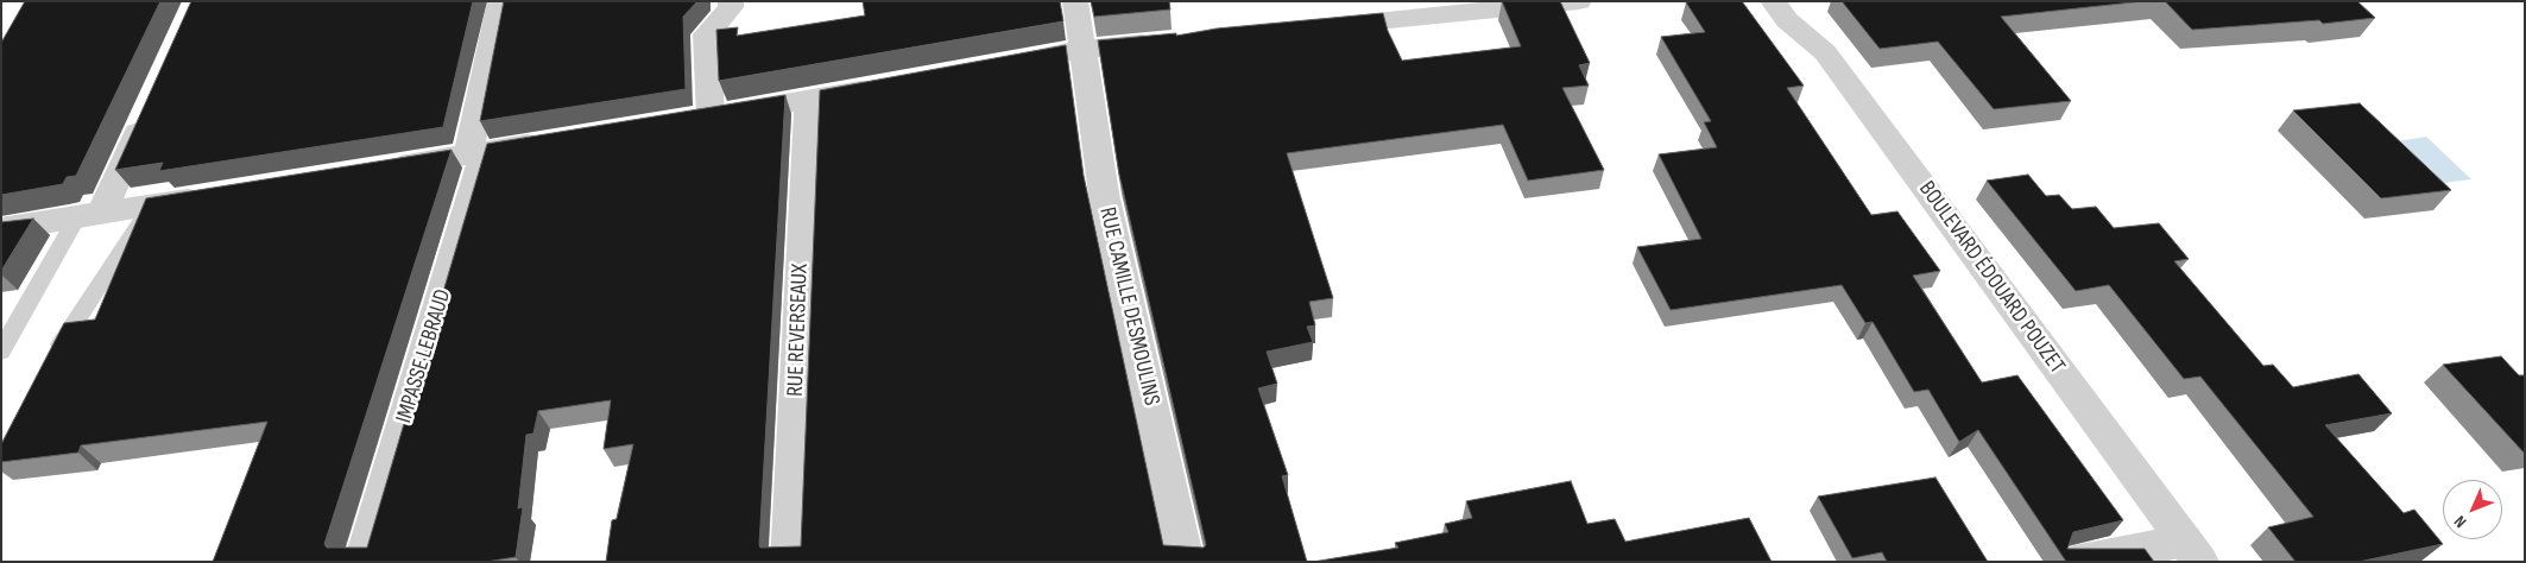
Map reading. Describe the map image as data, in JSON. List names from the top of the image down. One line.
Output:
{"streets":{"street":["BOULEVARD ÉDOUARD POUZET","RUE CAMILLE DESMOULINS","RUE REVERSEAUX","IMPASSE LEBRAUD"]},"north":"bottom left"}
